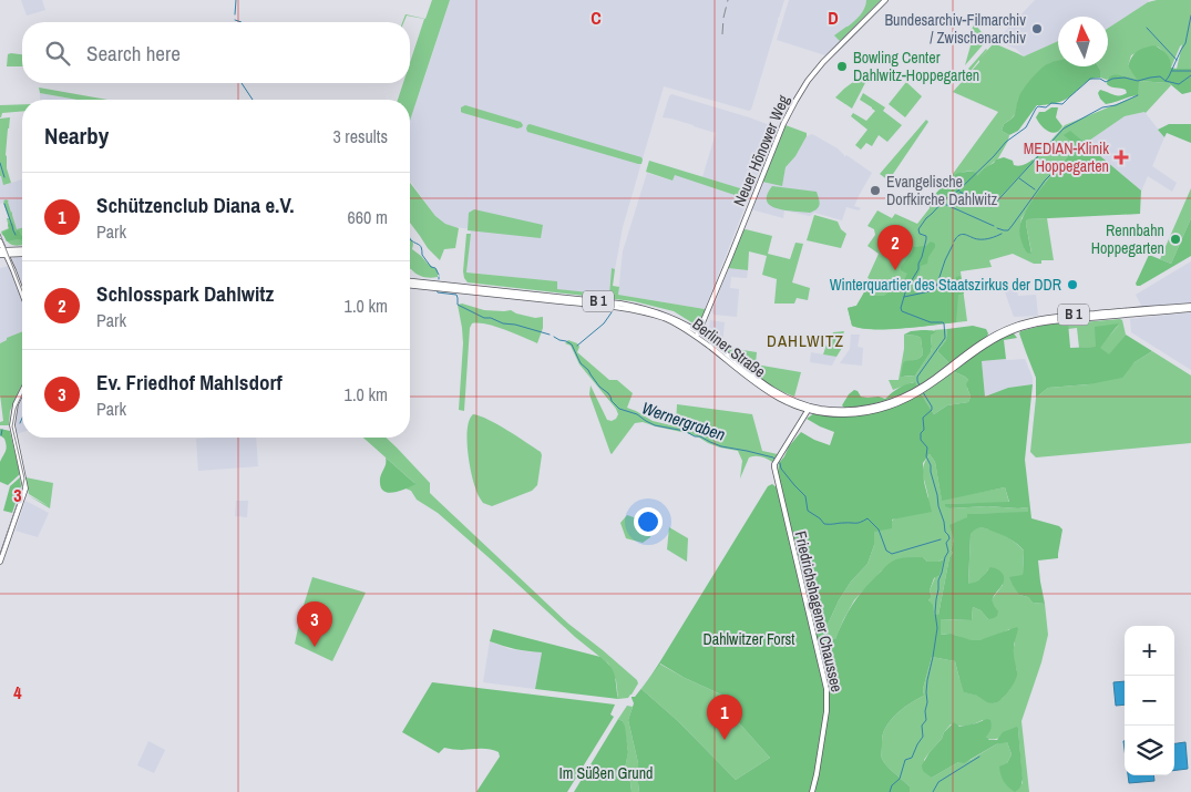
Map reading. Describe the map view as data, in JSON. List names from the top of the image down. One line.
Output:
{"streets":{"main road":["Neuer Hönower Weg","B 1","Berliner Straße","Friedrichshagener Chaussee"]},"crossings":[["Neuer Hönower Weg","Berliner Straße"],["Berliner Straße","Friedrichshagener Chaussee"]],"districts":["DAHLWITZ"],"water":["Wernergraben"],"parks":["Dahlwitzer Forst","Im Süßen Grund"],"places":{"other":["Bundesarchiv-Filmarchiv / Zwischenarchiv","Bowling Center Dahlwitz-Hoppegarten","Evangelische Dorfkirche Dahlwitz","Rennbahn Hoppegarten","Winterquartier des Staatszirkus der DDR"],"health":["MEDIAN-Klinik Hoppegarten"]},"north":"top","page":{"search":"Search here","heading":["Nearby","3 results"],"list":[{"mark":"1","name":"Schützenclub Diana e.V.","note":"Park","value":"660 m"},{"mark":"2","name":"Schlosspark Dahlwitz","note":"Park","value":"1.0 km"},{"mark":"3","name":"Ev. Friedhof Mahlsdorf","note":"Park","value":"1.0 km"}],"pins":["2","3","1"],"map_buttons":["+","−"]},"grid":{"columns":["C","D"],"rows":["3","4"]}}
